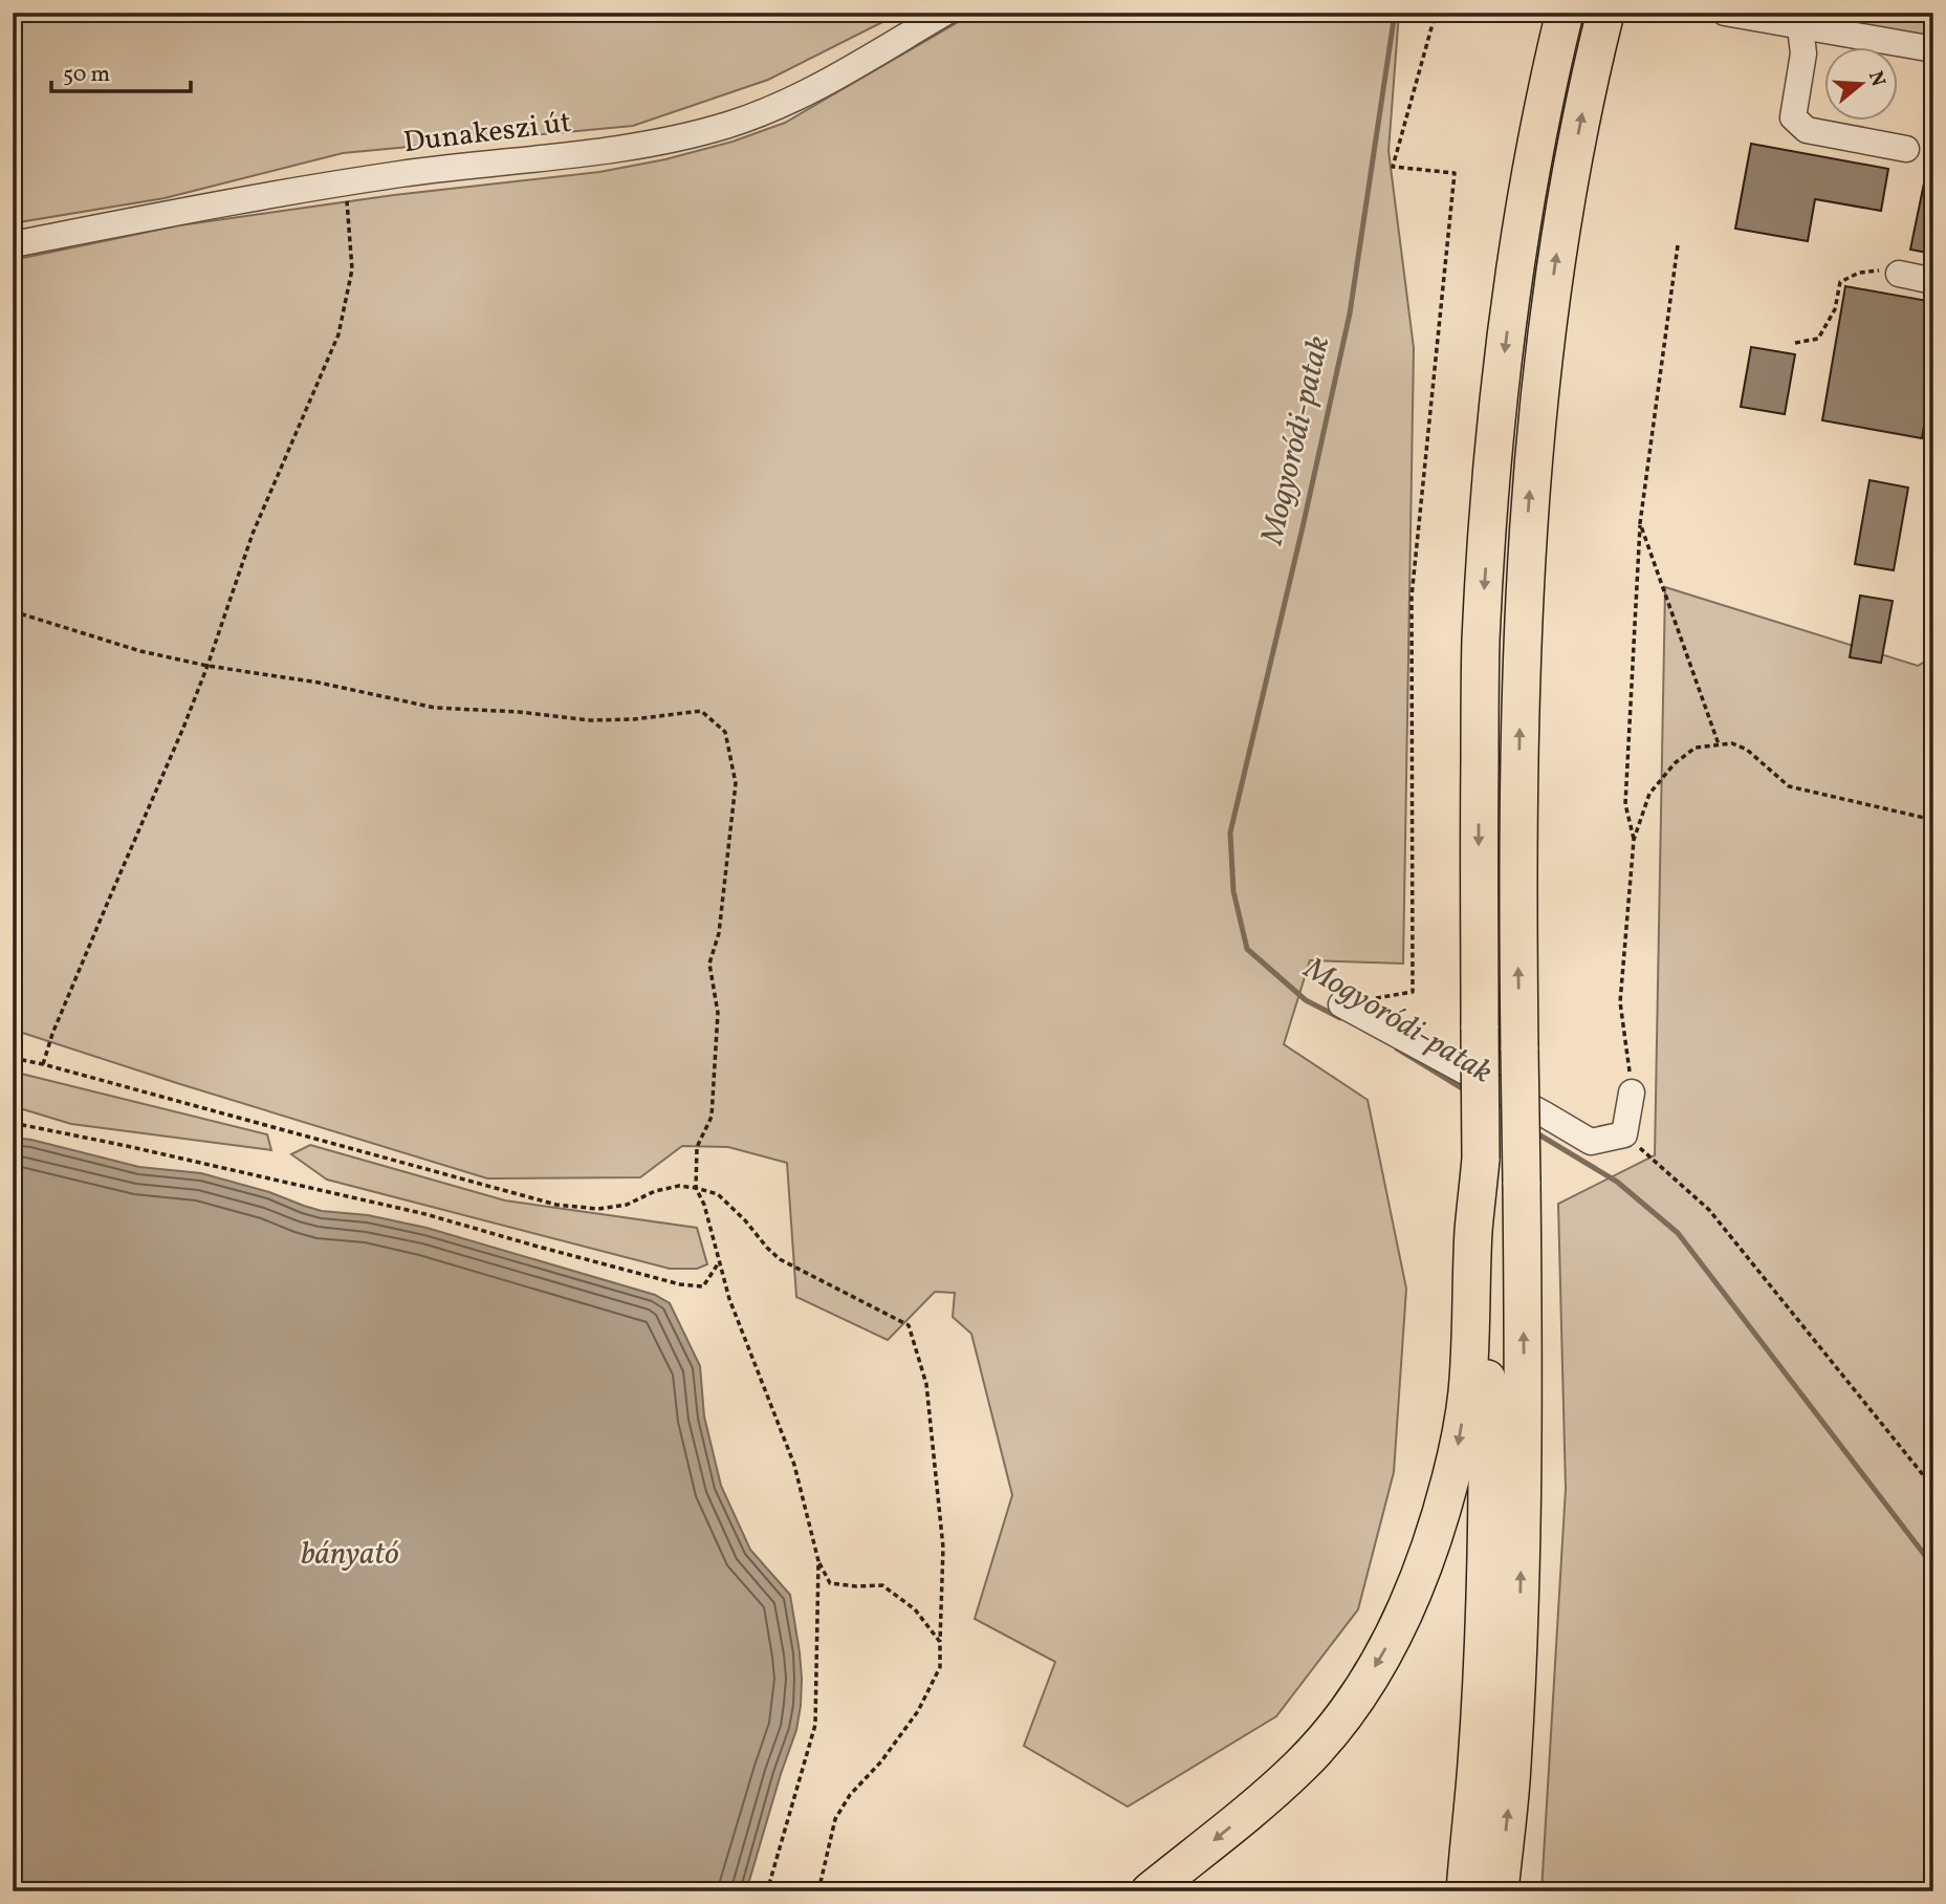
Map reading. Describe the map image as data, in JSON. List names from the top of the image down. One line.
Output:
{"streets":{"street":["Dunakeszi út"]},"water":["Mogyoródi-patak","bányató"],"scale_bar":"50 m","north":"right"}
